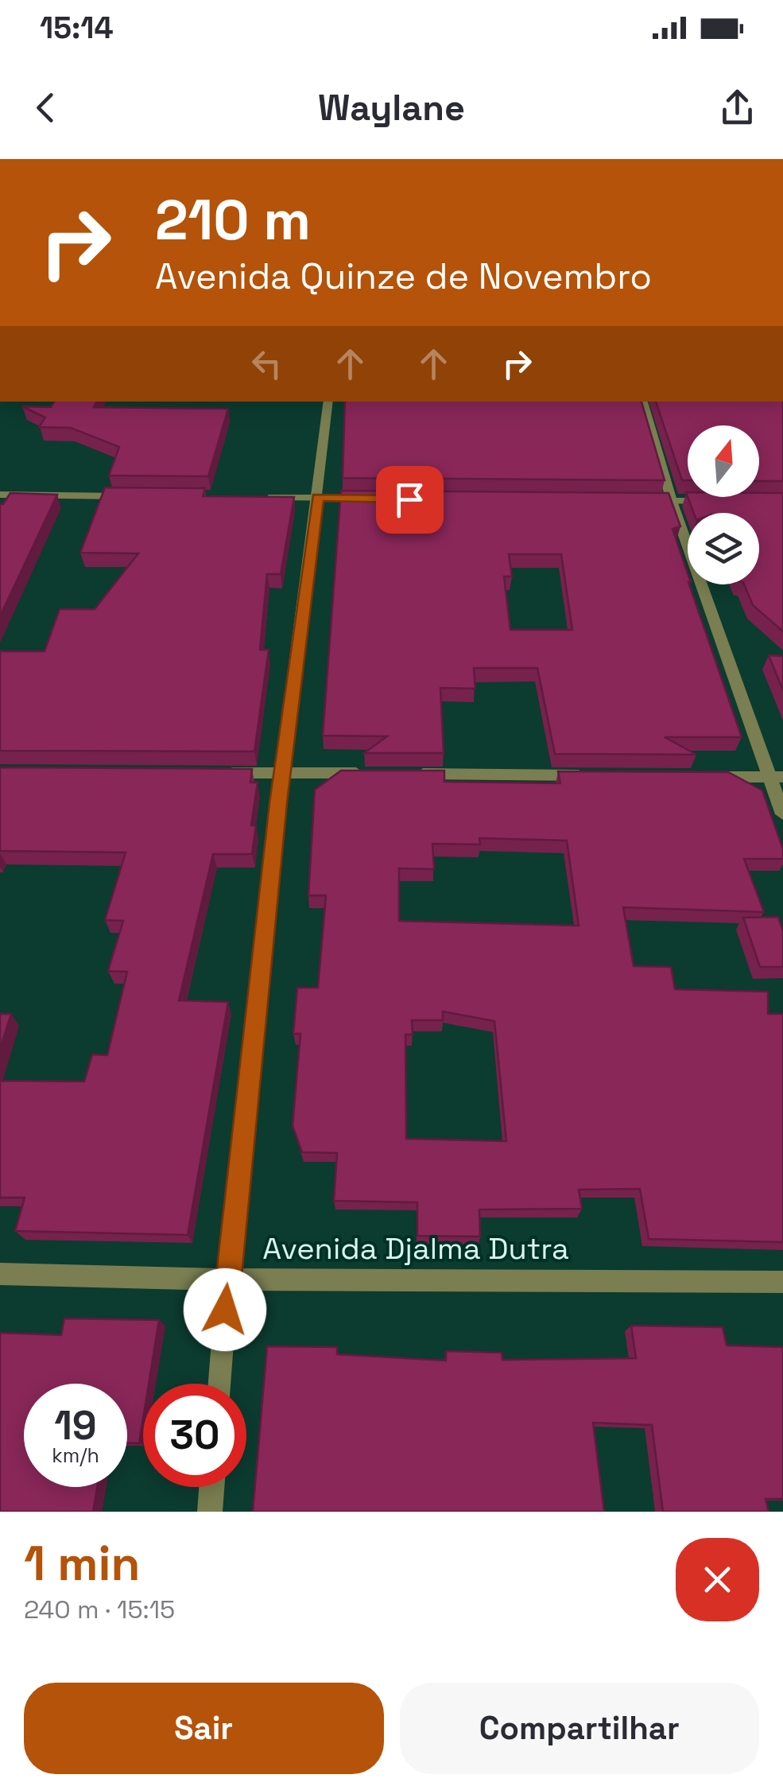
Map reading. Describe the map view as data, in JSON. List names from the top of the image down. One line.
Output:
{"streets":{"street":["Avenida Djalma Dutra"]},"north":"top","page":{"status":"15:14","header":"Waylane","turn":["210 m","Avenida Quinze de Novembro"],"speed":"19 km/h","limit":"30","heading":["1 min","240 m · 15:15"],"buttons":["Sair","Compartilhar"]}}
